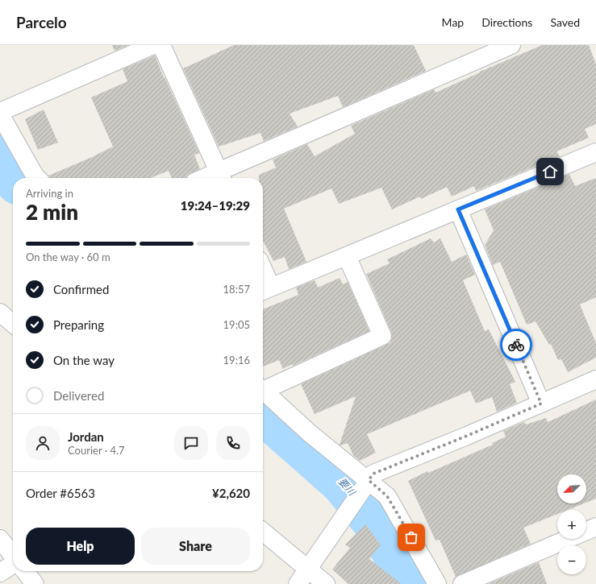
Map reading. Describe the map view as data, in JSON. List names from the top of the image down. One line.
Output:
{"water":["要川"],"north":"bottom left","page":{"header":"Parcelo","nav":["Map","Directions","Saved"],"heading":["2 min","Arriving in","19:24–19:29"],"panel":["Jordan","Courier · 4.7","Order #6563","¥2,620"],"bar":"On the way · 60 m","list":[["Confirmed","18:57"],["Preparing","19:05"],["On the way","19:16"],"Delivered"],"map_buttons":["+","−"],"buttons":["Help","Share"]}}
